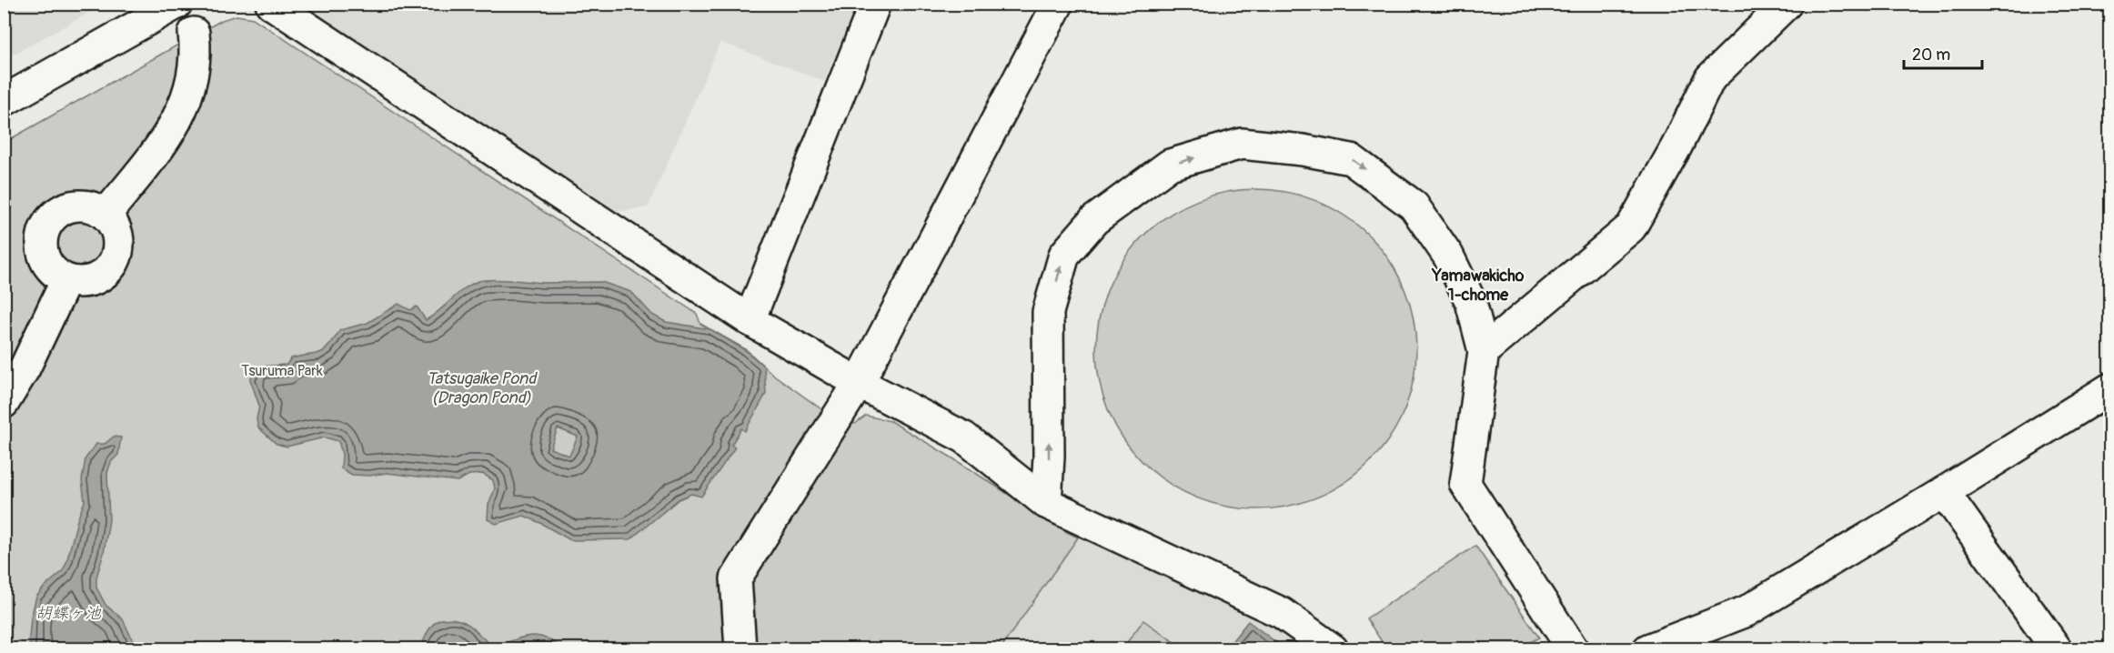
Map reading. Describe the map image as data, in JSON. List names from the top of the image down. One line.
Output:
{"districts":["Yamawakicho 1-chome"],"water":["Tatsugaike Pond (Dragon Pond)","胡蝶ヶ池"],"parks":["Tsuruma Park"],"scale_bar":"20 m"}
